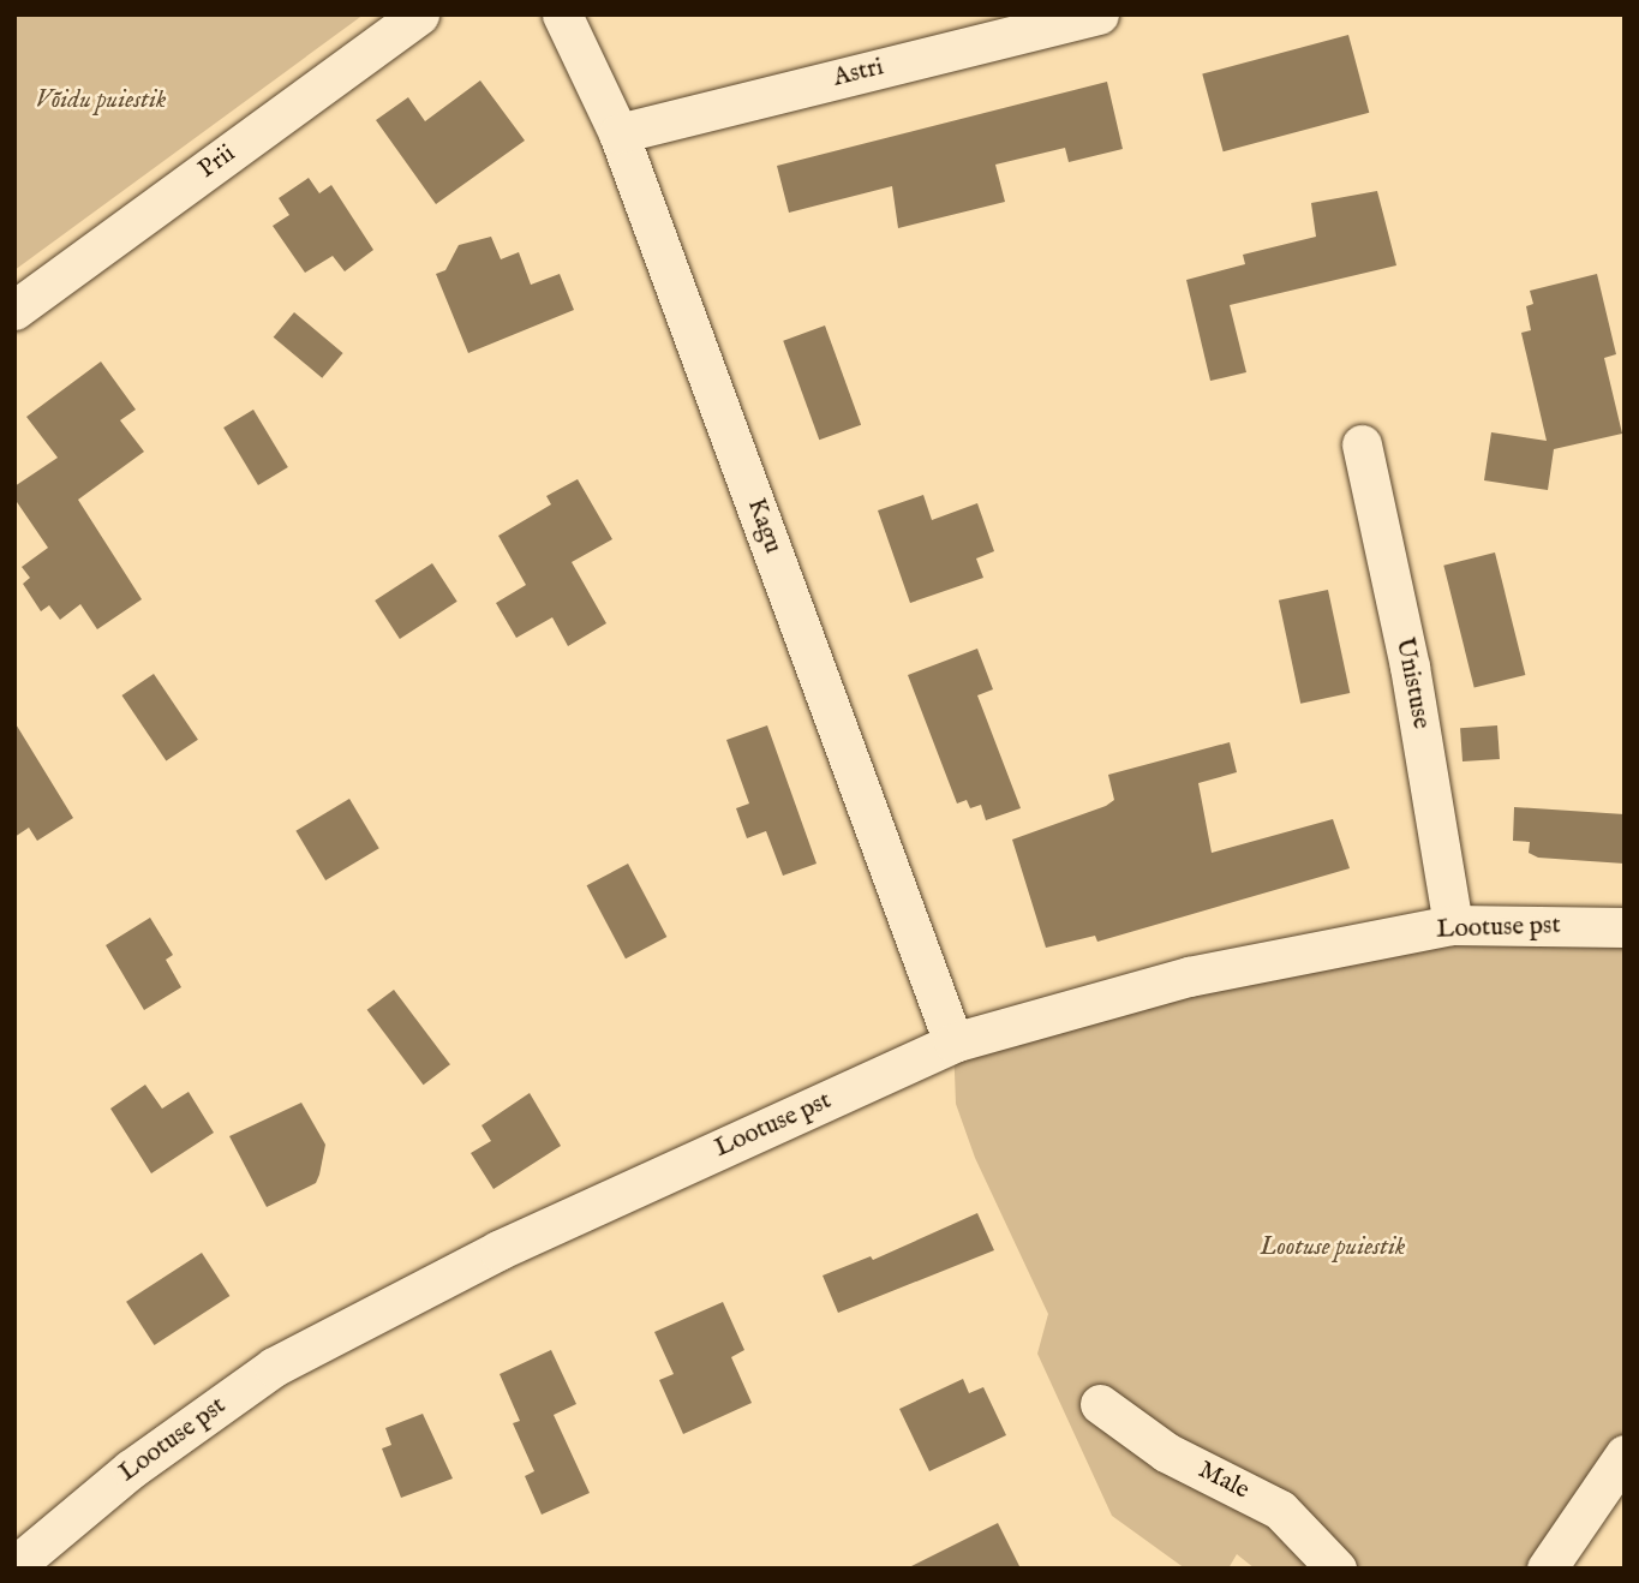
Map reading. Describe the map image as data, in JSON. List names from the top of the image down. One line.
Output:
{"streets":{"street":["Astri","Prii","Kagu","Unistuse","Lootuse pst","Male"]},"crossings":[["Astri","Kagu"],["Kagu","Lootuse pst"],["Unistuse","Lootuse pst"]],"parks":["Võidu puiestik","Lootuse puiestik"]}
